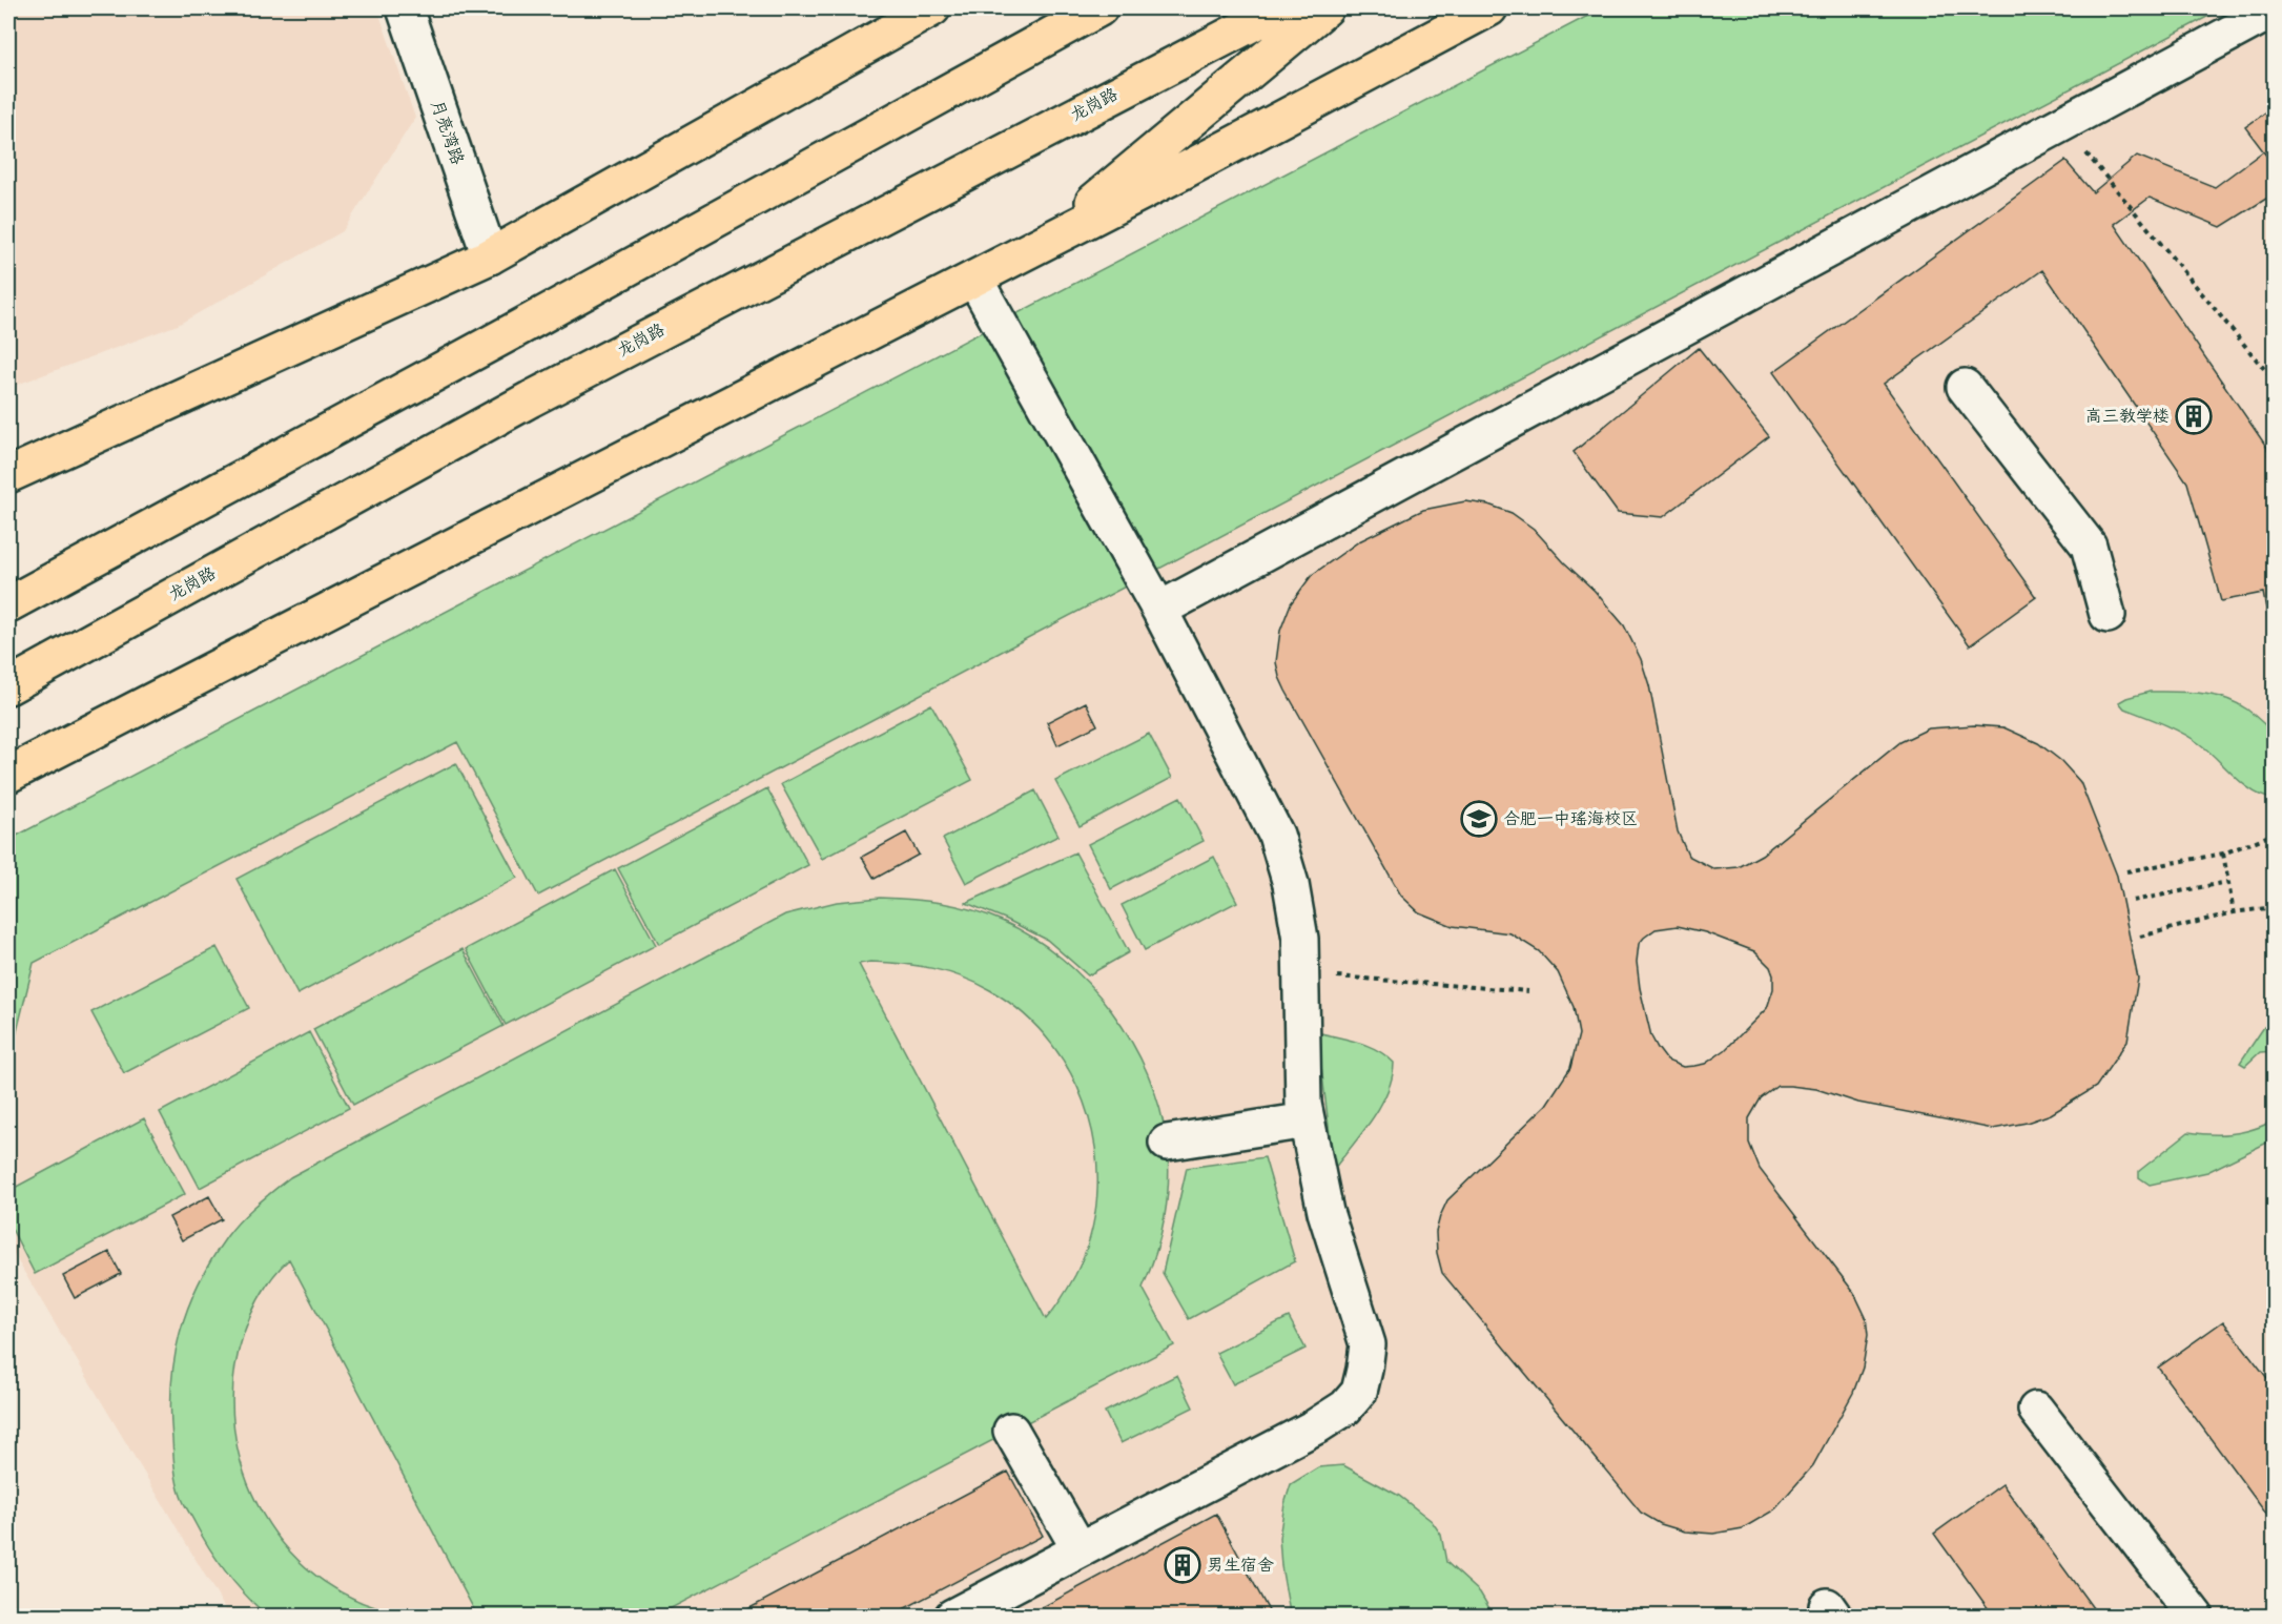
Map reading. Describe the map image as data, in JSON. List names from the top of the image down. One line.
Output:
{"streets":{"main road":["龙岗路"],"street":["月亮湾路"]},"places":{"building":["高三教学楼","男生宿舍"],"school or university":["合肥一中瑶海校区"]}}
